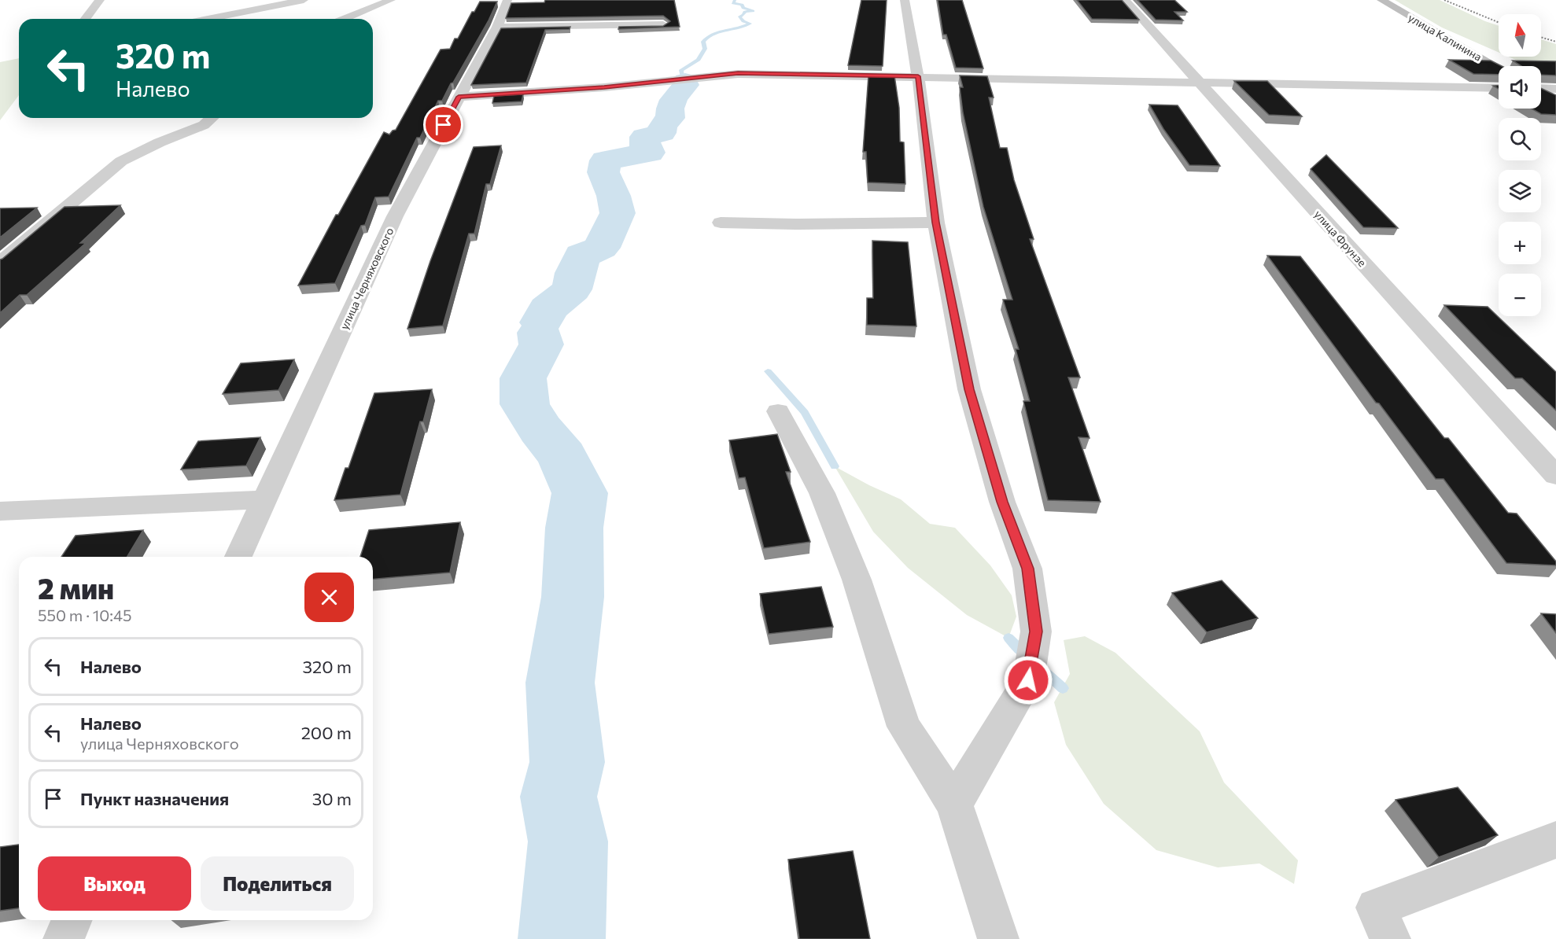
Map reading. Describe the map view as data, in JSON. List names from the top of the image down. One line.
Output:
{"streets":{"street":["улица Калинина","улица Фрунзе","улица Черняховского"]},"north":"top","page":{"map_buttons":["+","−"],"turn":["320 m","Налево"],"heading":["2 мин","550 m · 10:45"],"list":[{"name":"Налево","value":"320 m"},{"name":"Налево","note":"улица Черняховского","value":"200 m"},{"name":"Пункт назначения","value":"30 m"}],"buttons":["Выход","Поделиться"]}}
